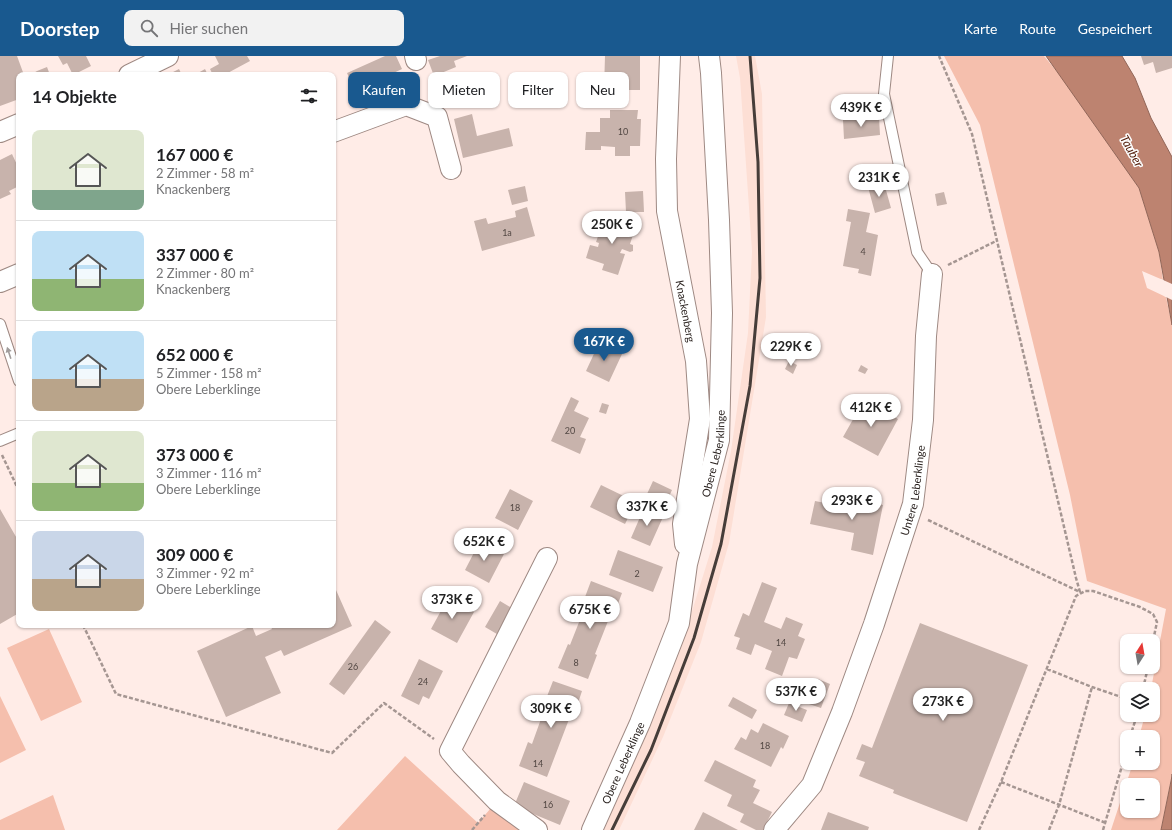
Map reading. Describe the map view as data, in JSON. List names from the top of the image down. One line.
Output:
{"streets":{"street":["Knackenberg","Obere Leberklinge","Untere Leberklinge"]},"crossings":[["Knackenberg","Obere Leberklinge"]],"water":["Tauber"],"house_numbers":["10","1a","4","20","18","2","14","8","26","24","18","14","16"],"north":"top","page":{"header":"Doorstep","search":"Hier suchen","nav":["Karte","Route","Gespeichert"],"chip":["Kaufen","Mieten","Filter","Neu"],"heading":"14 Objekte","price":["439K €","231K €","250K €","167K €","229K €","412K €","293K €","337K €","652K €","373K €","675K €","537K €","273K €","309K €"],"list":[{"name":"167 000 €","note":"2 Zimmer · 58 m² · Knackenberg"},{"name":"337 000 €","note":"2 Zimmer · 80 m² · Knackenberg"},{"name":"652 000 €","note":"5 Zimmer · 158 m² · Obere Leberklinge"},{"name":"373 000 €","note":"3 Zimmer · 116 m² · Obere Leberklinge"},{"name":"309 000 €","note":"3 Zimmer · 92 m² · Obere Leberklinge"}],"map_buttons":["+","−"]}}
